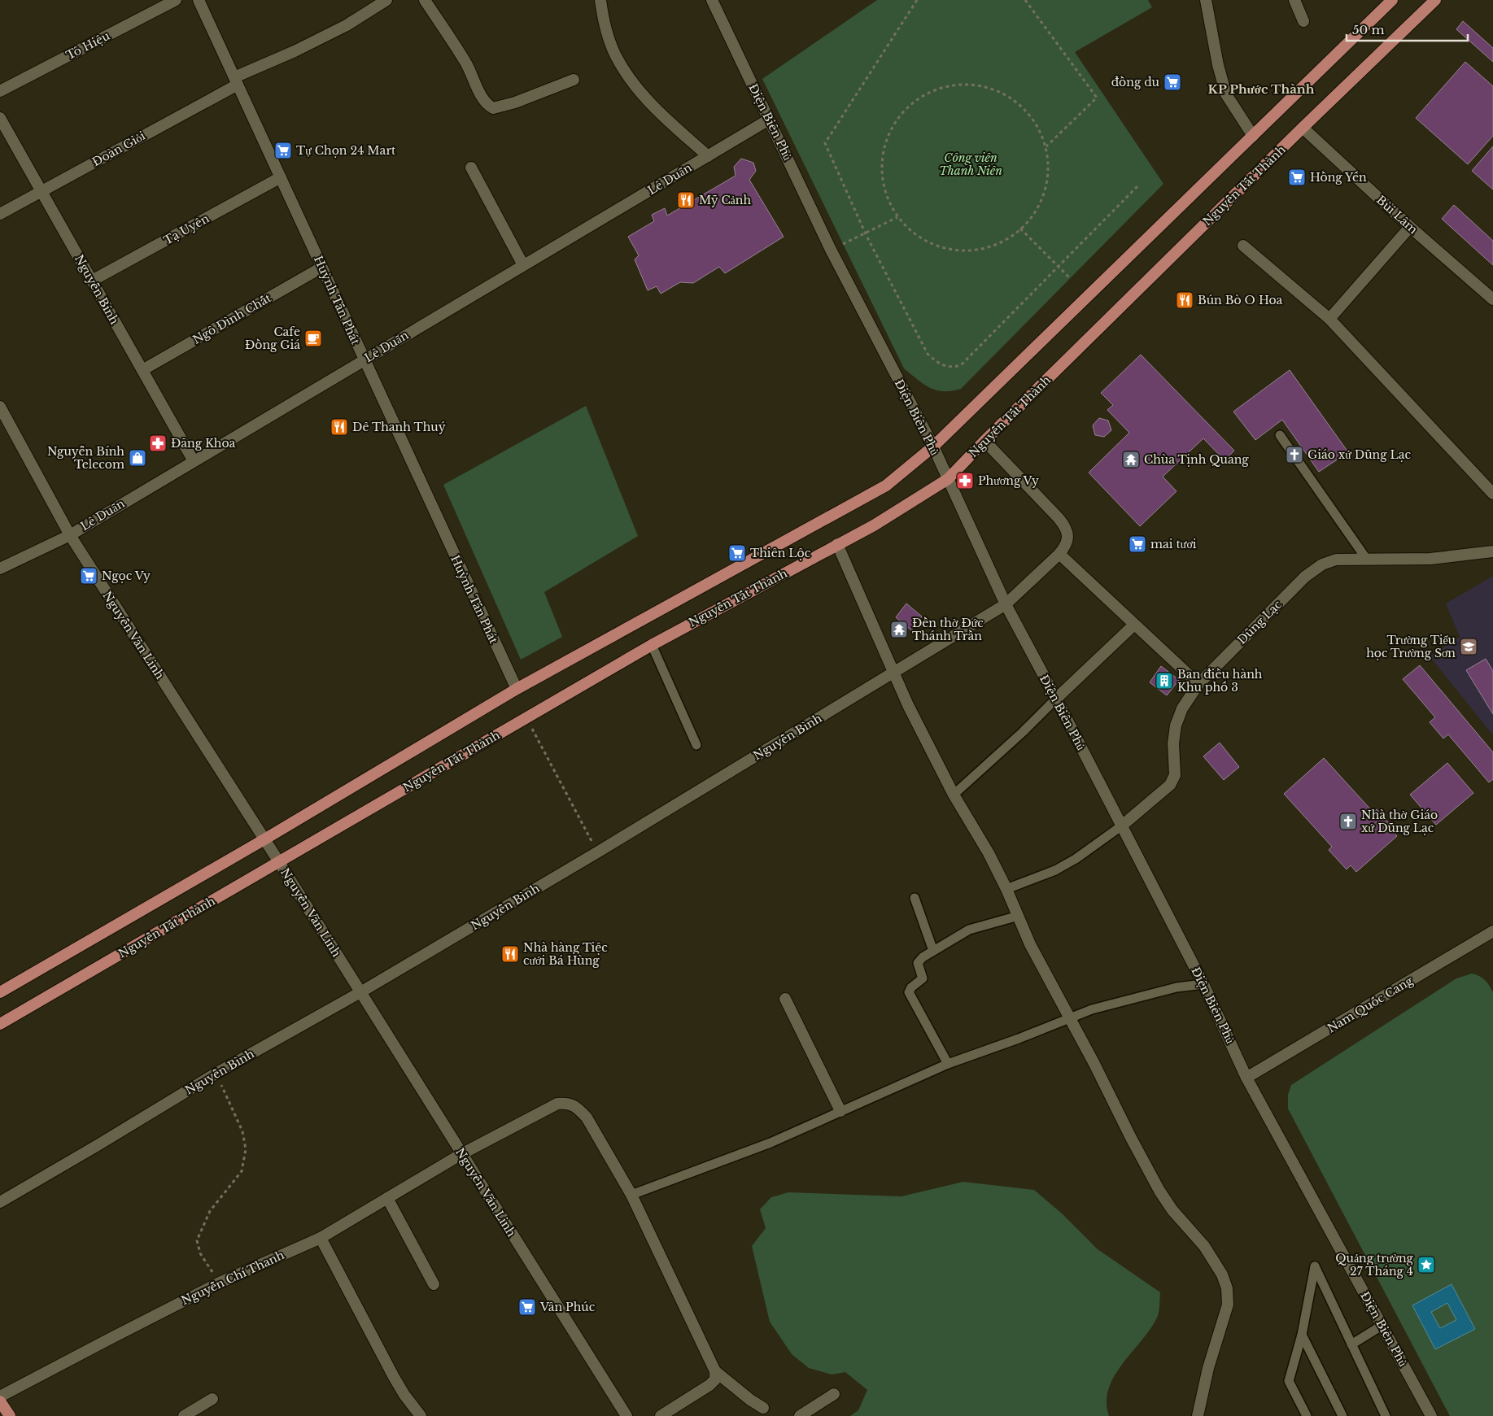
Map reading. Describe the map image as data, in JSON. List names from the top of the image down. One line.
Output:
{"streets":{"main road":["Nguyễn Tất Thành"],"street":["Tô Hiệu","Điện Biên Phủ","Đoàn Giỏi","Lê Duẩn","Bùi Lâm","Tạ Uyên","Nguyễn Bính","Huỳnh Tấn Phát","Ngô Đình Chất","Dũng Lạc","Nguyễn Văn Linh","Nguyễn Bình","Nam Quốc Cang","Nguyễn Chí Thanh"]},"crossings":[["Điện Biên Phủ","Lê Duẩn"],["Điện Biên Phủ","Nguyễn Tất Thành"],["Điện Biên Phủ","Dũng Lạc"],["Điện Biên Phủ","Nguyễn Bình"],["Điện Biên Phủ","Nam Quốc Cang"],["Đoàn Giỏi","Nguyễn Bính"],["Đoàn Giỏi","Huỳnh Tấn Phát"],["Lê Duẩn","Nguyễn Bính"],["Lê Duẩn","Huỳnh Tấn Phát"],["Lê Duẩn","Nguyễn Văn Linh"],["Nguyễn Tất Thành","Bùi Lâm"],["Nguyễn Tất Thành","Nguyễn Văn Linh"],["Tạ Uyên","Nguyễn Bính"],["Tạ Uyên","Huỳnh Tấn Phát"],["Nguyễn Bính","Ngô Đình Chất"],["Huỳnh Tấn Phát","Ngô Đình Chất"],["Nguyễn Văn Linh","Nguyễn Bình"],["Nguyễn Văn Linh","Nguyễn Chí Thanh"]],"districts":["KP Phước Thành"],"parks":["Công viên Thanh Niên"],"places":{"supermarket":["đồng du","Tự Chọn 24 Mart","Hồng Yến","mai tươi","Thiên Lộc","Ngọc Vy","Vân Phúc"],"restaurant":["Mỹ Cảnh","Bún Bò O Hoa","Dê Thanh Thuý","Nhà hàng Tiệc cưới Bá Hùng"],"cafe":["Cafe Đồng Giá"],"pharmacy":["Đăng Khoa","Phương Vy"],"church":["Giáo xứ Dũng Lạc","Nhà thờ Giáo xứ Dũng Lạc"],"shop":["Nguyễn Bính Telecom"],"temple":["Chùa Tịnh Quang","Đền thờ Đức Thánh Trần"],"school or university":["Trường Tiểu học Trường Sơn"],"building":["Ban điều hành Khu phố 3"],"place":["Quảng trường 27 Tháng 4"]},"scale_bar":"50 m"}
